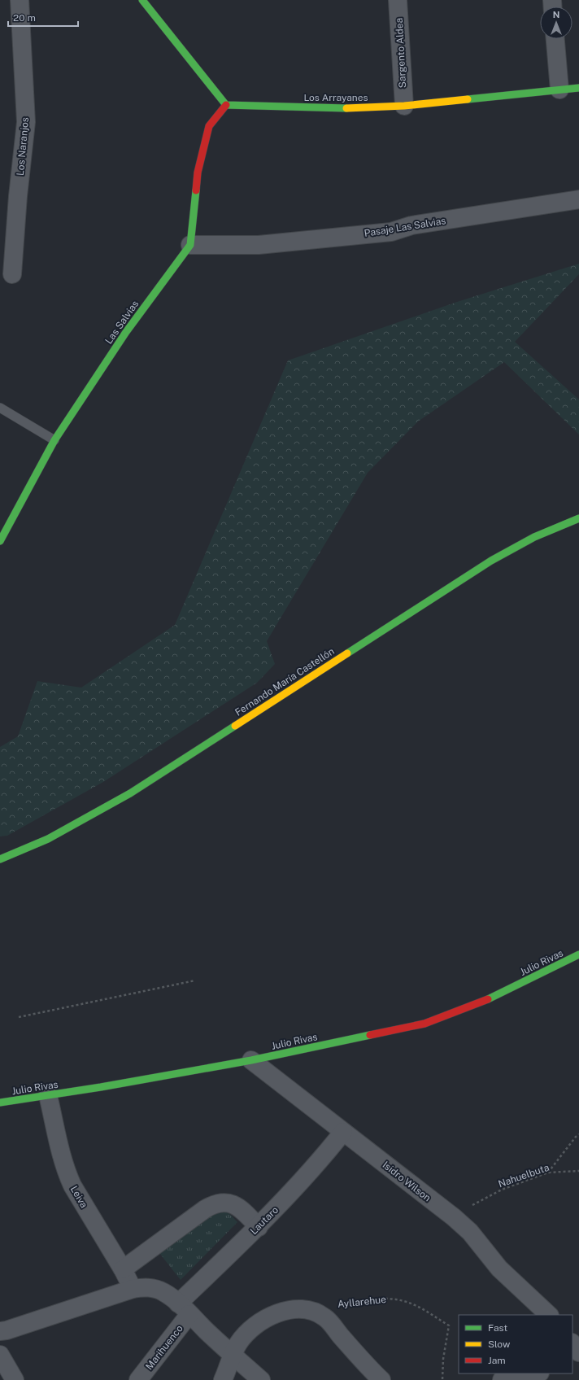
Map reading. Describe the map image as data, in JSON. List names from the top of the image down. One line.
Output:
{"streets":{"street":["Sargento Aldea","Los Arrayanes","Los Naranjos","Pasaje Las Salvias","Las Salvias","Fernando María Castellón","Julio Rivas","Isidro Wilson","Leiva","Lautaro","Ayllarehue","Marihuenco"],"path":["Nahuelbuta"]},"crossings":[["Sargento Aldea","Los Arrayanes"],["Pasaje Las Salvias","Las Salvias"],["Julio Rivas","Isidro Wilson"],["Julio Rivas","Leiva"],["Isidro Wilson","Lautaro"],["Lautaro","Marihuenco"]],"legend":["Fast","Slow","Jam"],"scale_bar":"20 m","north":"top"}
